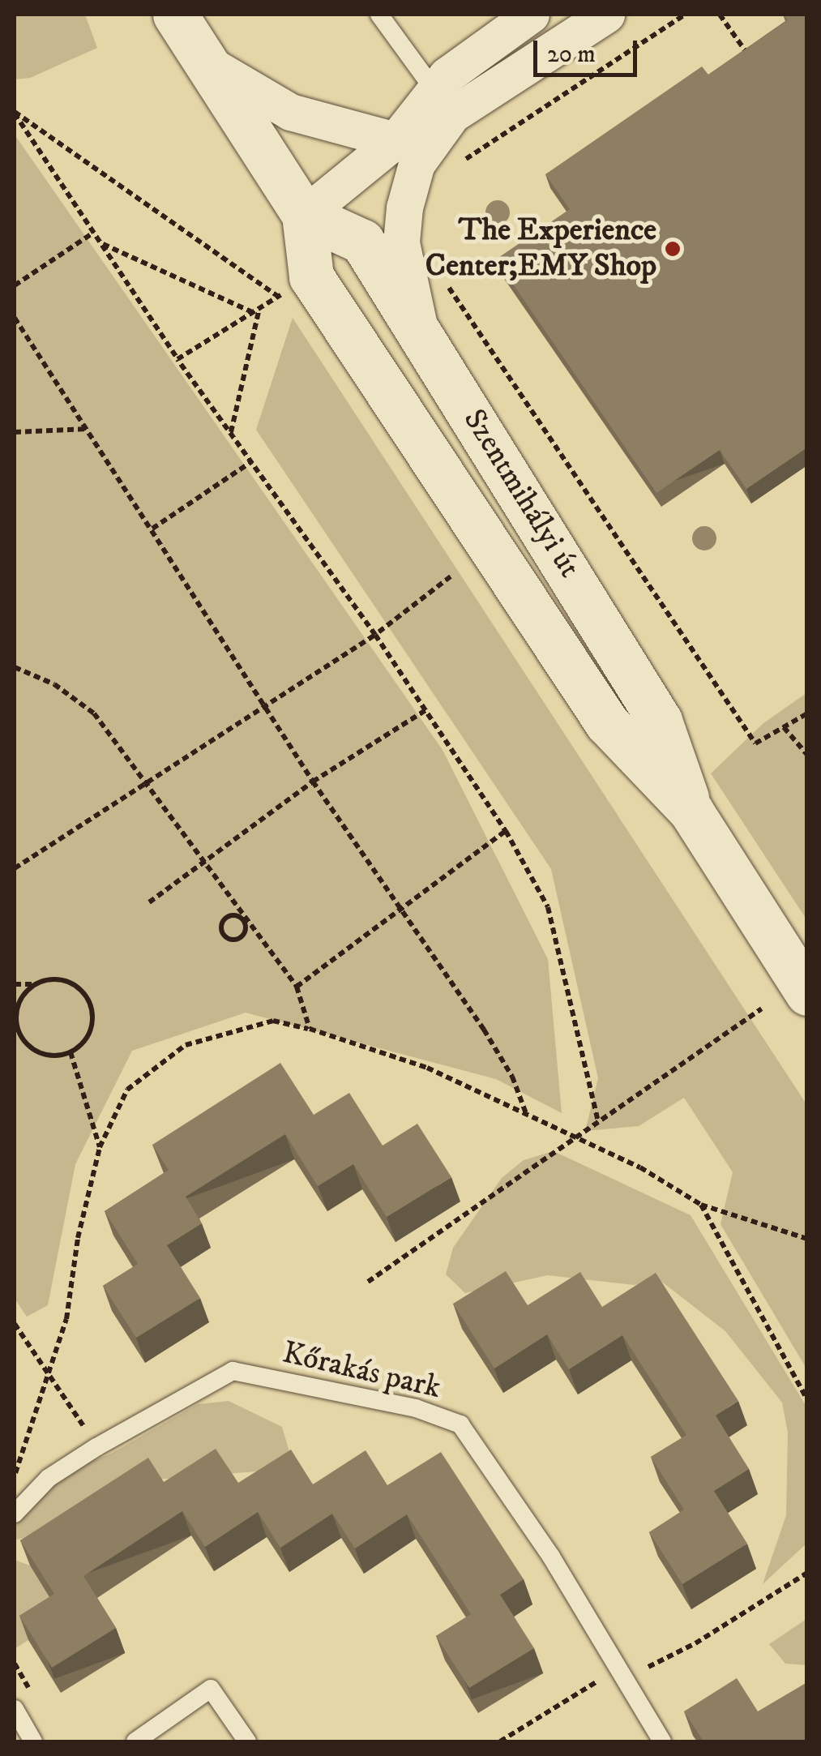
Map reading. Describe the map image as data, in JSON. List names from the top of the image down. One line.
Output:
{"streets":{"main road":["Szentmihályi út"],"lane":["Kőrakás park"]},"places":["The Experience Center;EMY Shop"],"scale_bar":"20 m"}
